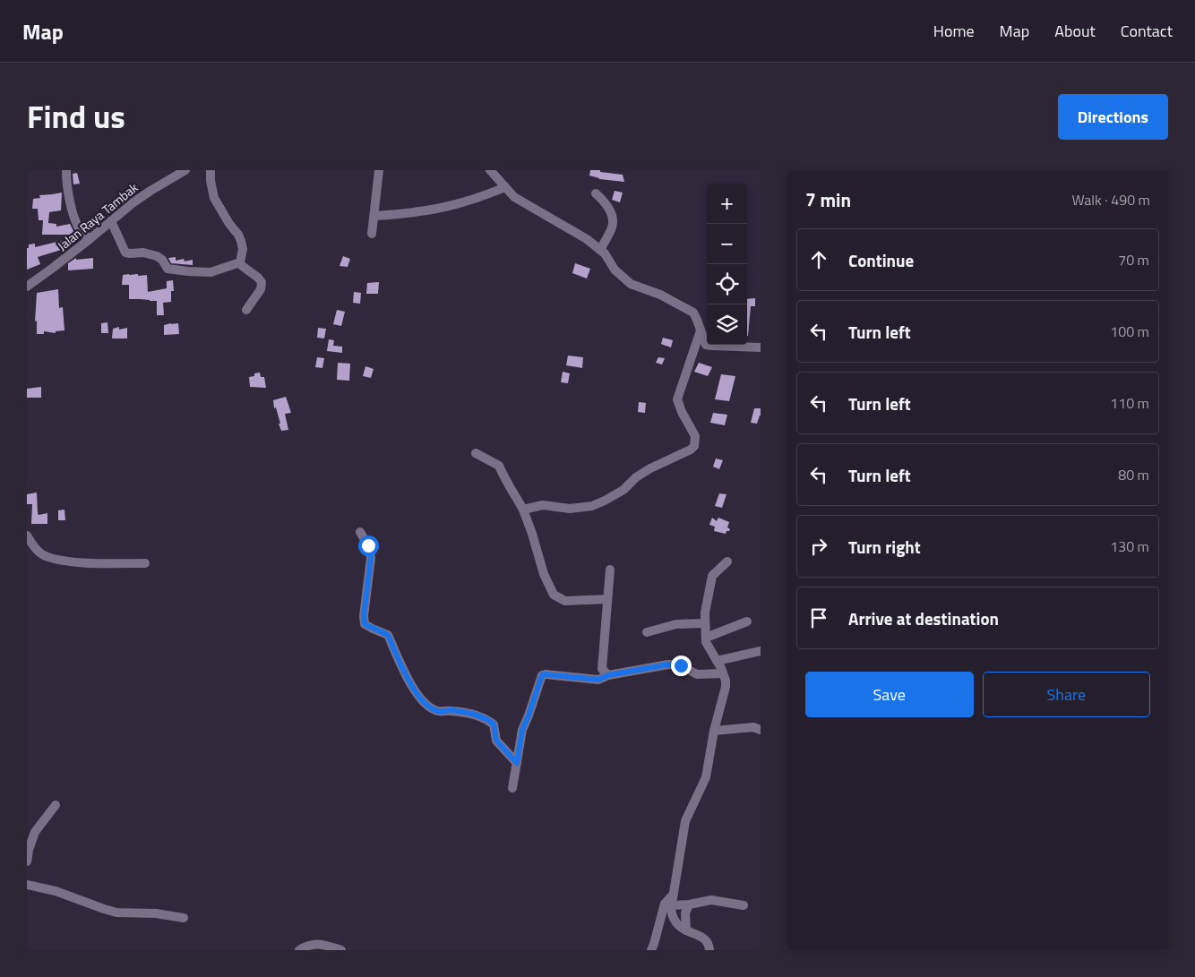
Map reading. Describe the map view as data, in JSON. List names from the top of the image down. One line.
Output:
{"streets":{"street":["Jalan Raya Tambak"]},"page":{"header":"Map","nav":["Home","Map","About","Contact"],"title":"Find us","buttons":["Directions",["Save","Share"]],"heading":["7 min","Walk · 490 m"],"map_buttons":["+","−"],"list":[["Continue","70 m"],["Turn left","100 m"],["Turn left","110 m"],["Turn left","80 m"],["Turn right","130 m"],"Arrive at destination"]}}
